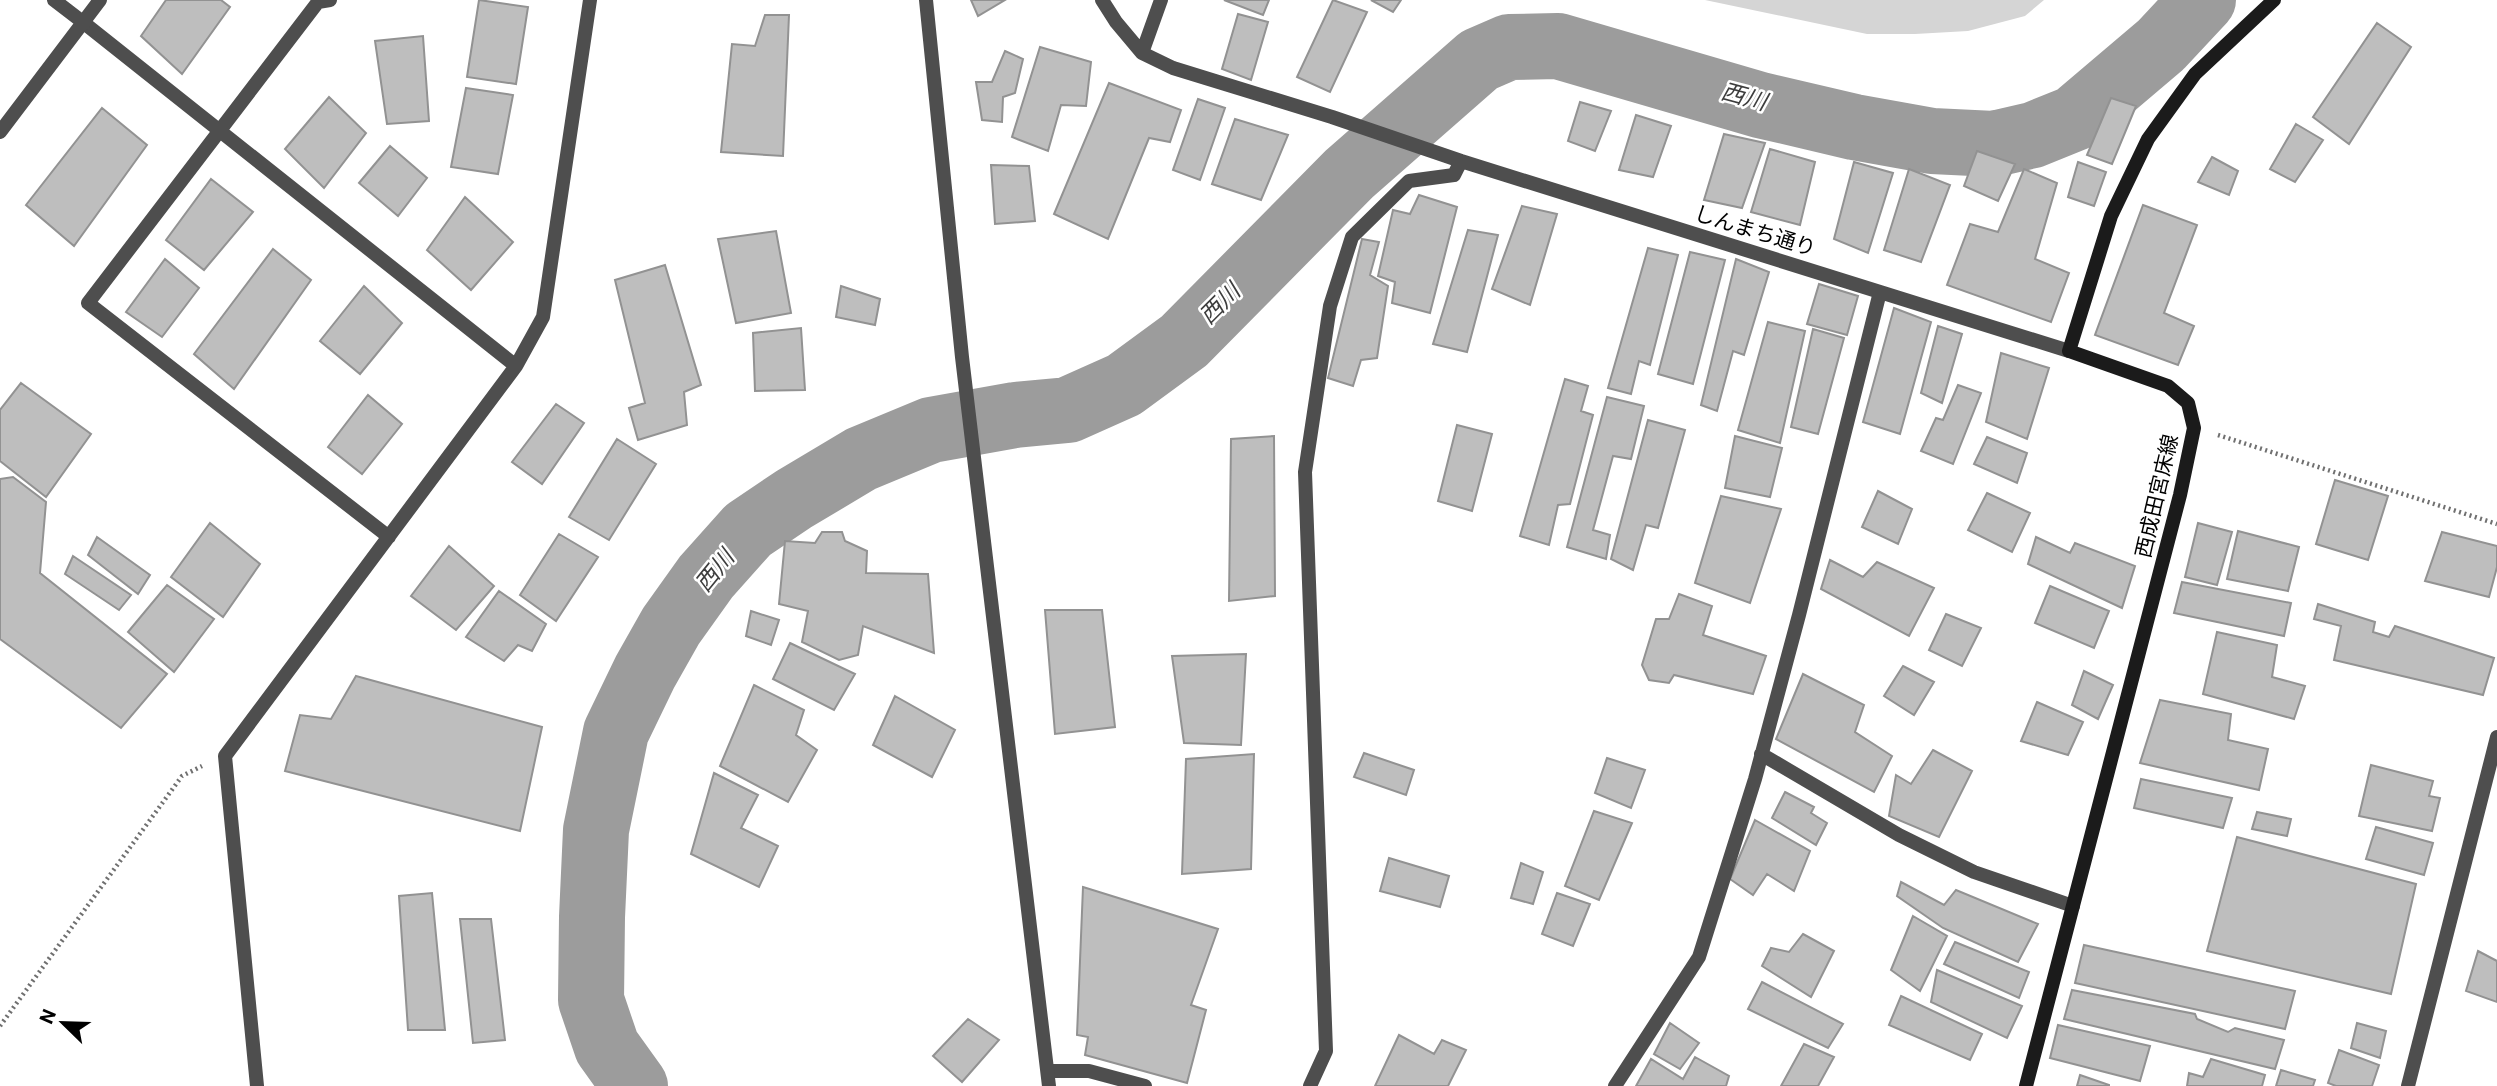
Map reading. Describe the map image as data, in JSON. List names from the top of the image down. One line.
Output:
{"streets":{"main road":["西成田宮床線"],"street":["しんまち通り"]},"crossings":[["しんまち通り","西成田宮床線"]],"water":["西川"],"north":"top left"}
